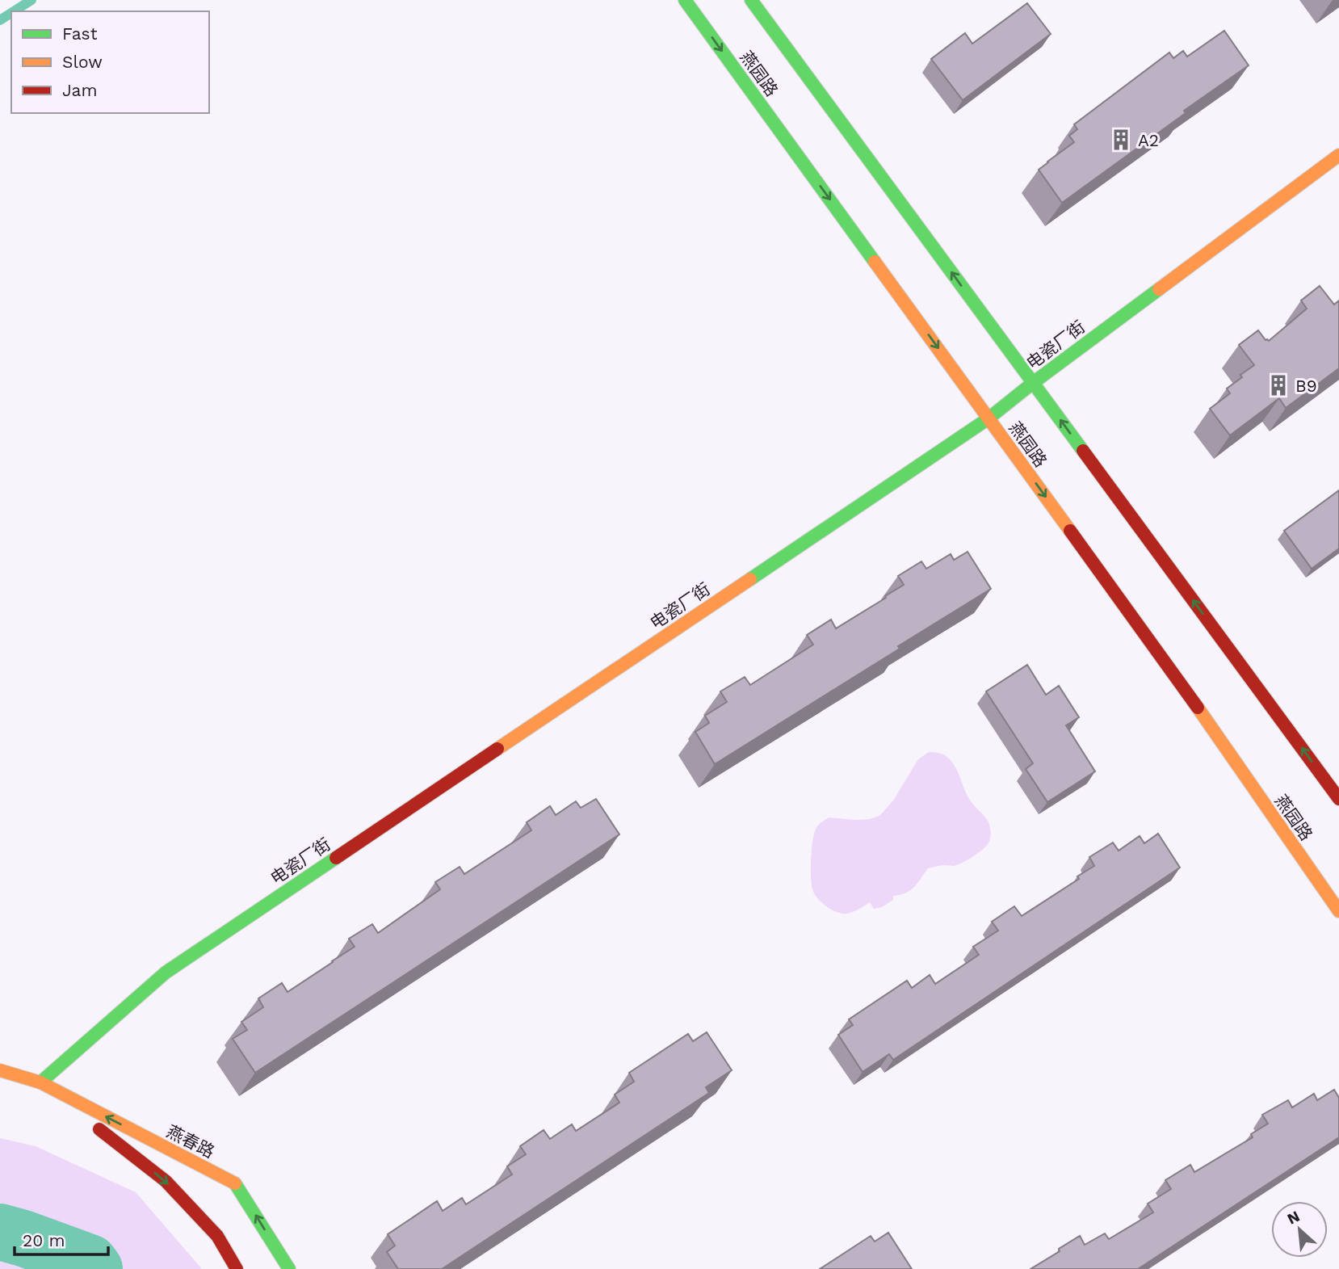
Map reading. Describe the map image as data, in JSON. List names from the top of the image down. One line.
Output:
{"streets":{"street":["燕园路","电瓷厂街","燕春路"]},"crossings":[["燕园路","电瓷厂街"],["电瓷厂街","燕春路"]],"places":{"building":["A2","B9"]},"legend":["Fast","Slow","Jam"],"scale_bar":"20 m","north":"top left"}
